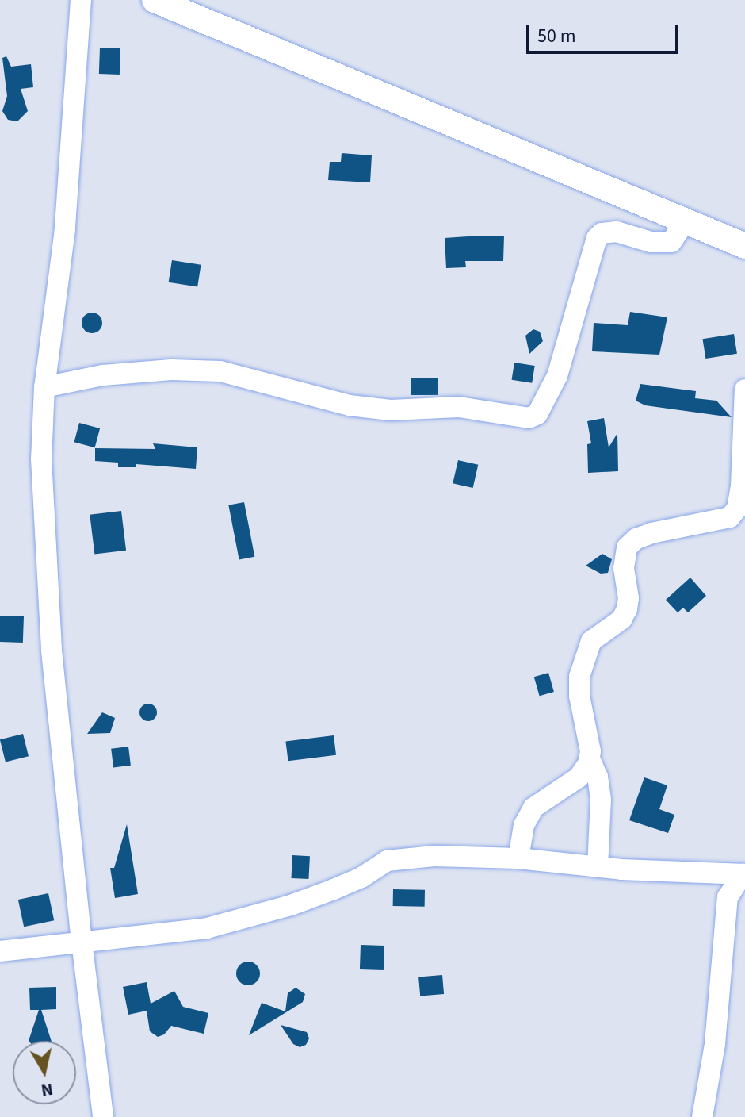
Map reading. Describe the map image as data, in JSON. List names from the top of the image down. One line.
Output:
{"scale_bar":"50 m","north":"bottom"}
